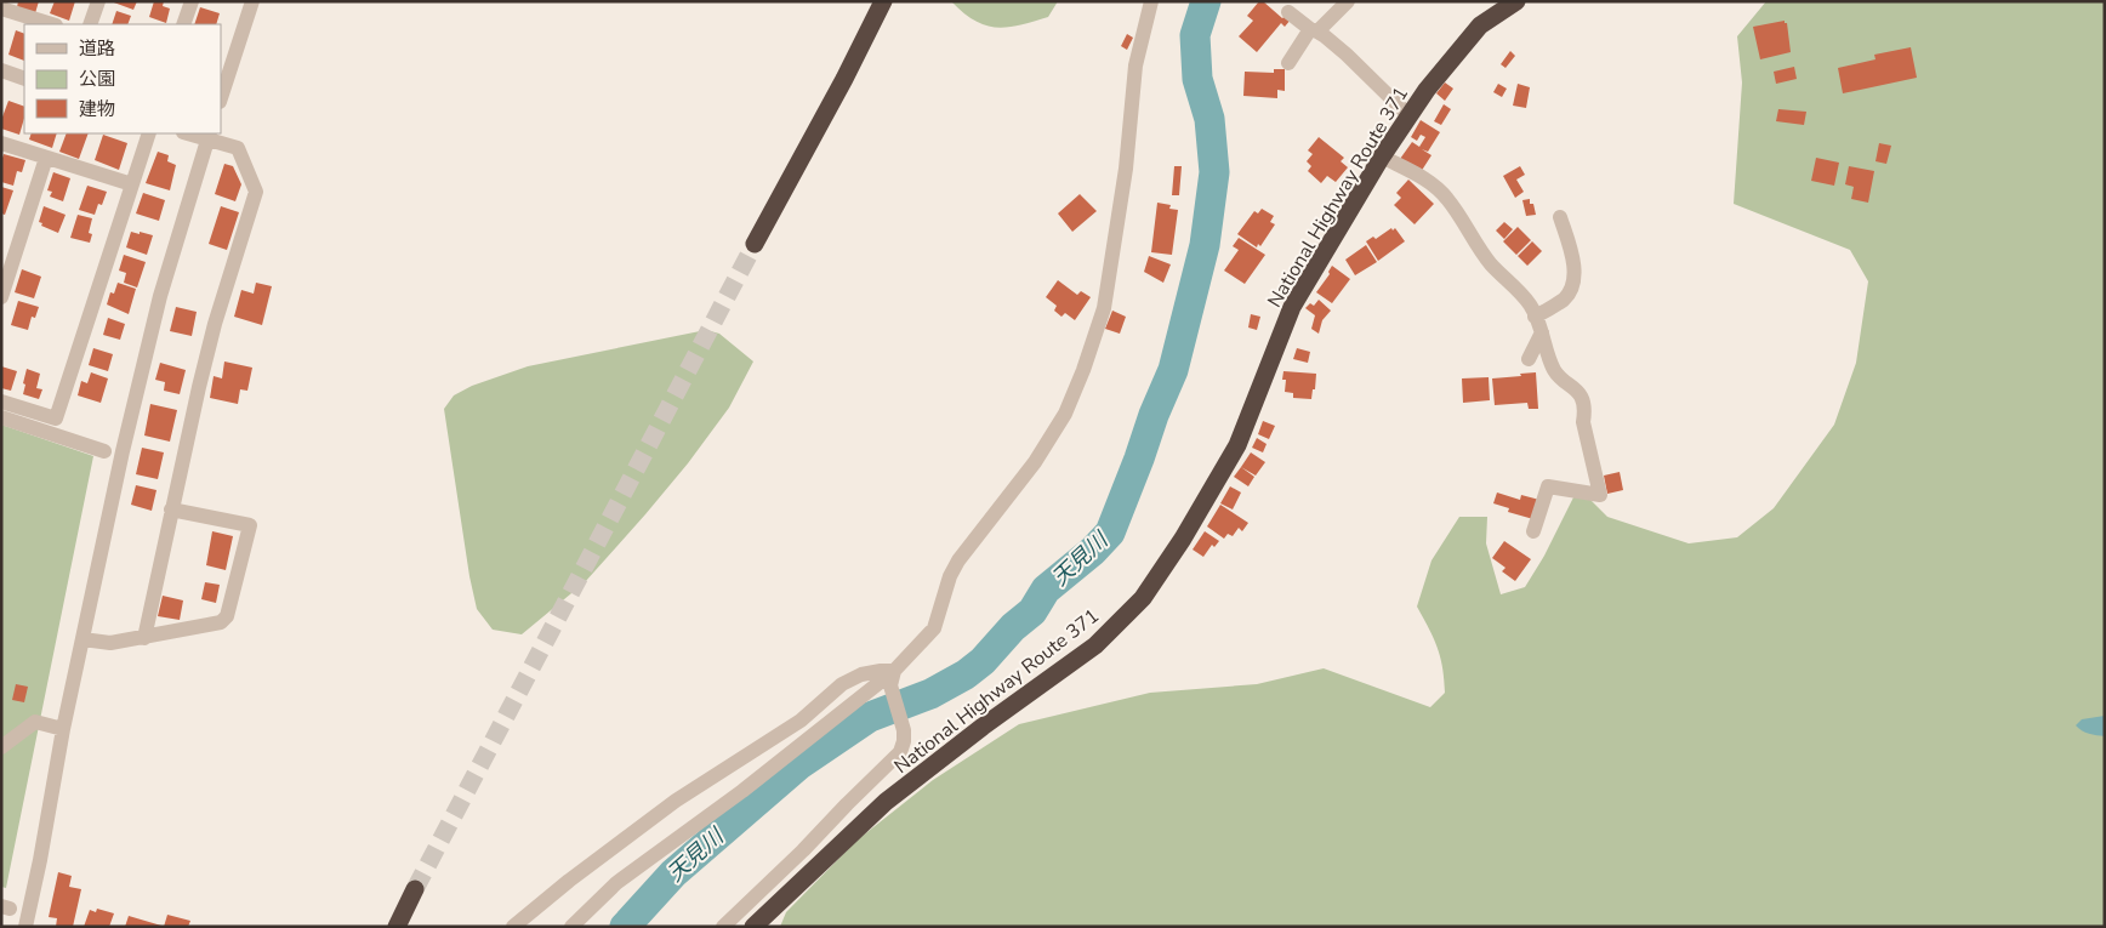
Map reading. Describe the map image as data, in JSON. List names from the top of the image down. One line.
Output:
{"streets":{"highway":["National Highway Route 371"]},"water":["天見川"],"legend":["道路","公園","建物"]}
